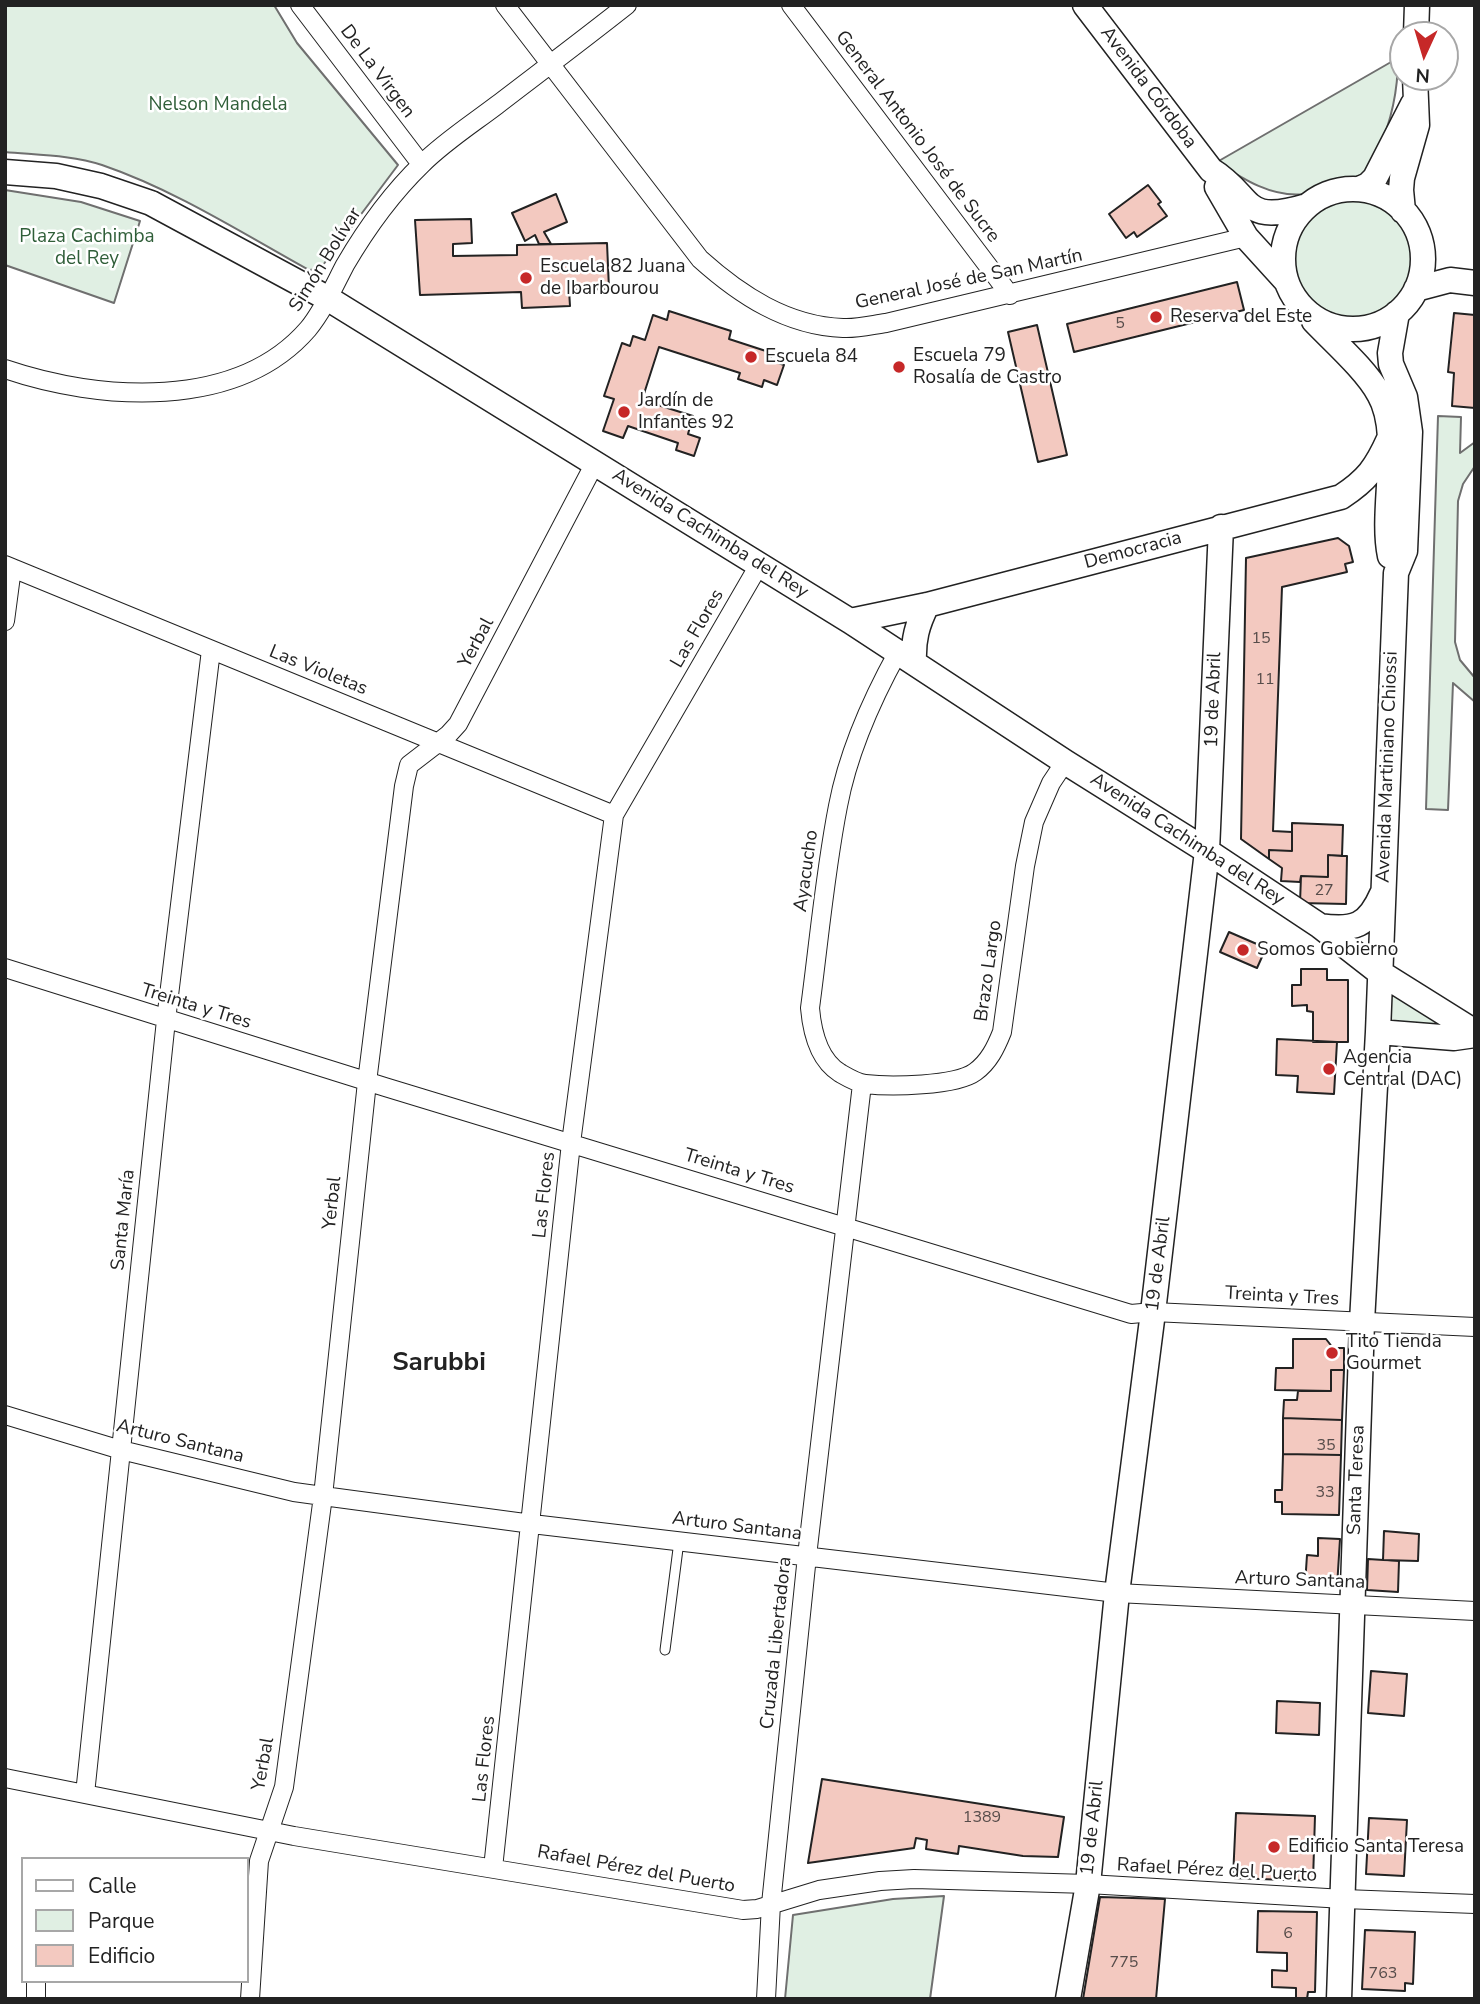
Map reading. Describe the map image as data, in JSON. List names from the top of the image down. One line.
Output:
{"streets":{"street":["De La Virgen","Avenida Córdoba","General Antonio José de Sucre","Simón Bolívar","General José de San Martín","Avenida Cachimba del Rey","Democracia","Las Flores","Yerbal","Las Violetas","19 de Abril","Avenida Martiniano Chiossi","Ayacucho","Brazo Largo","Treinta y Tres","Santa María","Arturo Santana","Santa Teresa","Cruzada Libertadora","Rafael Pérez del Puerto"]},"crossings":[["De La Virgen","Simón Bolívar"],["Avenida Córdoba","General José de San Martín"],["Avenida Córdoba","Avenida Martiniano Chiossi"],["General Antonio José de Sucre","General José de San Martín"],["Simón Bolívar","General José de San Martín"],["Simón Bolívar","Avenida Cachimba del Rey"],["Avenida Cachimba del Rey","Democracia"],["Avenida Cachimba del Rey","Las Flores"],["Avenida Cachimba del Rey","Yerbal"],["Avenida Cachimba del Rey","19 de Abril"],["Avenida Cachimba del Rey","Avenida Martiniano Chiossi"],["Avenida Cachimba del Rey","Ayacucho"],["Avenida Cachimba del Rey","Brazo Largo"],["Avenida Cachimba del Rey","Santa Teresa"],["Democracia","19 de Abril"],["Democracia","Avenida Martiniano Chiossi"],["Las Flores","Las Violetas"],["Las Flores","Treinta y Tres"],["Las Flores","Arturo Santana"],["Las Flores","Rafael Pérez del Puerto"],["Yerbal","Las Violetas"],["Yerbal","Treinta y Tres"],["Yerbal","Arturo Santana"],["Yerbal","Rafael Pérez del Puerto"],["Las Violetas","Santa María"],["19 de Abril","Treinta y Tres"],["19 de Abril","Arturo Santana"],["19 de Abril","Rafael Pérez del Puerto"],["Avenida Martiniano Chiossi","Santa Teresa"],["Ayacucho","Brazo Largo"],["Ayacucho","Cruzada Libertadora"],["Brazo Largo","Cruzada Libertadora"],["Treinta y Tres","Santa María"],["Treinta y Tres","Santa Teresa"],["Treinta y Tres","Cruzada Libertadora"],["Santa María","Arturo Santana"],["Santa María","Rafael Pérez del Puerto"],["Arturo Santana","Santa Teresa"],["Arturo Santana","Cruzada Libertadora"],["Santa Teresa","Rafael Pérez del Puerto"],["Cruzada Libertadora","Rafael Pérez del Puerto"]],"districts":["Sarubbi"],"parks":["Nelson Mandela","Plaza Cachimba del Rey"],"places":["Escuela 82 Juana de Ibarbourou","Reserva del Este","Escuela 84","Escuela 79 Rosalía de Castro","Jardín de Infantes 92","Somos Gobierno","Agencia Central (DAC)","Tito Tienda Gourmet","Edificio Santa Teresa"],"house_numbers":["5","15","11","27","35","33","1389","6","775","763"],"legend":["Calle","Parque","Edificio"],"north":"bottom"}
